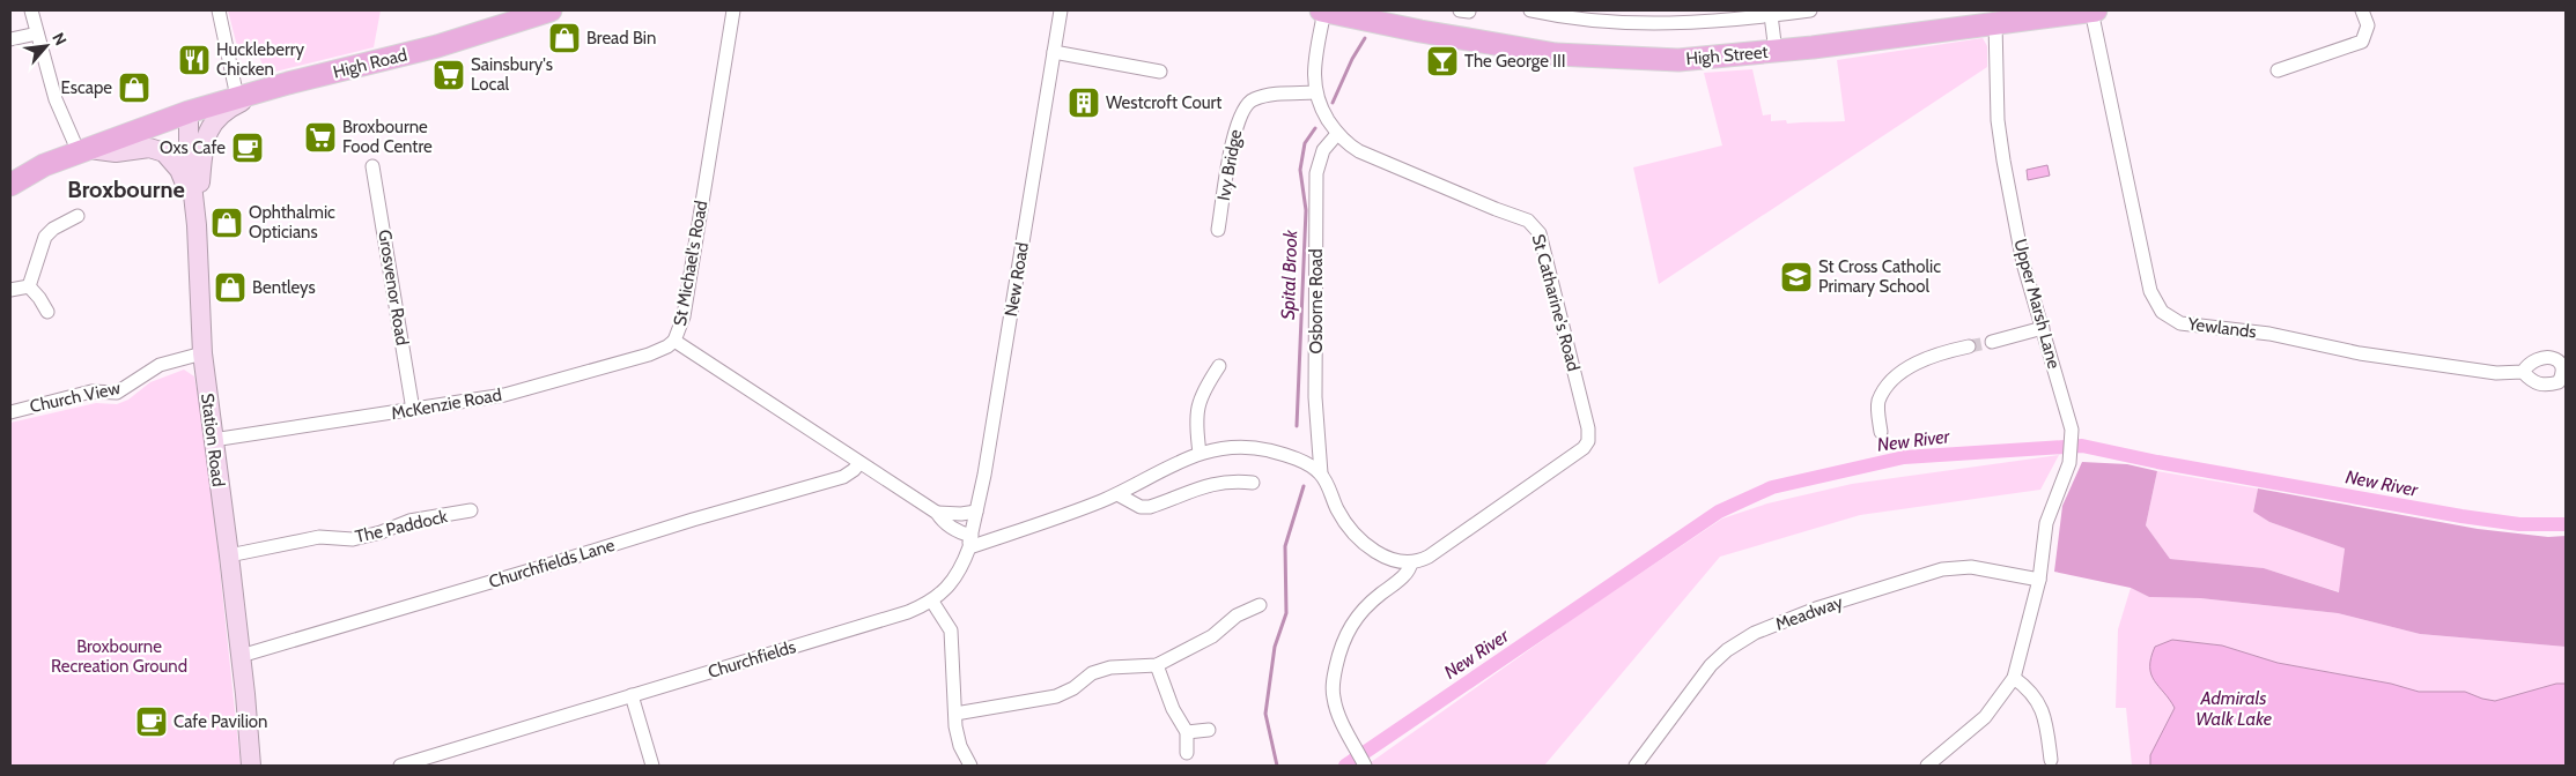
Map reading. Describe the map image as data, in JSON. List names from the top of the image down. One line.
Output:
{"streets":{"main road":["High Street","High Road","Station Road"],"street":["Ivy Bridge","St Michael's Road","New Road","Grosvenor Road","Osborne Road","St Catharine's Road","Upper Marsh Lane","Yewlands","Church View","McKenzie Road","The Paddock","Churchfields Lane","Meadway","Churchfields"]},"crossings":[["High Street","St Catharine's Road"],["High Street","Upper Marsh Lane"],["High Street","Yewlands"],["High Road","Station Road"],["Ivy Bridge","St Catharine's Road"],["St Michael's Road","New Road"],["St Michael's Road","McKenzie Road"],["St Michael's Road","Churchfields Lane"],["St Michael's Road","Churchfields"],["New Road","Churchfields"],["Grosvenor Road","McKenzie Road"],["Osborne Road","St Catharine's Road"],["Upper Marsh Lane","Meadway"],["Church View","Station Road"],["McKenzie Road","Station Road"],["Station Road","The Paddock"],["Station Road","Churchfields Lane"]],"districts":["Broxbourne"],"water":["Spital Brook","New River","Admirals Walk Lake"],"parks":["Broxbourne Recreation Ground"],"places":{"shop":["Bread Bin","Escape","Ophthalmic Opticians","Bentleys"],"restaurant":["Huckleberry Chicken"],"bar":["The George III"],"supermarket":["Sainsbury's Local","Broxbourne Food Centre"],"building":["Westcroft Court"],"cafe":["Oxs Cafe","Cafe Pavilion"],"school or university":["St Cross Catholic Primary School"]},"north":"top right"}
